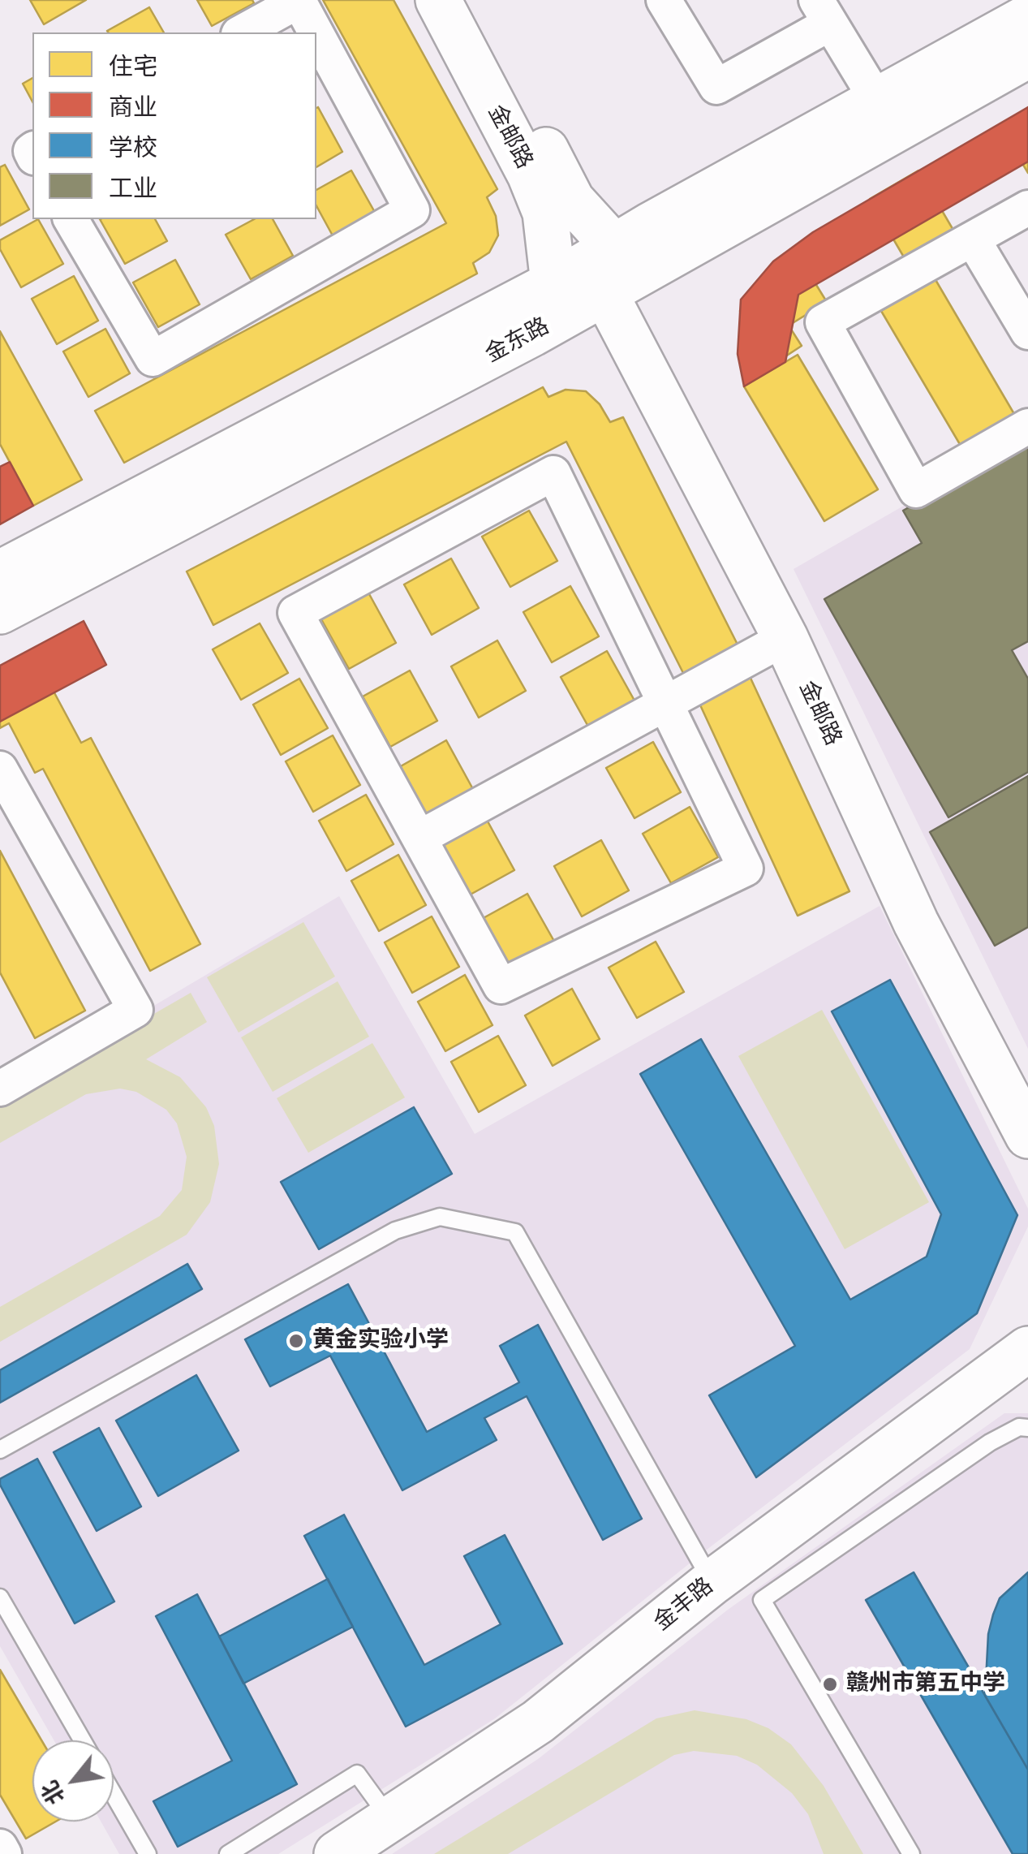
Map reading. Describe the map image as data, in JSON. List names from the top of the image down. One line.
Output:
{"streets":{"street":["金邮路","金东路","金丰路"]},"crossings":[["金邮路","金东路"]],"places":["黄金实验小学","赣州市第五中学"],"legend":["住宅","商业","学校","工业"],"north":"bottom left"}
